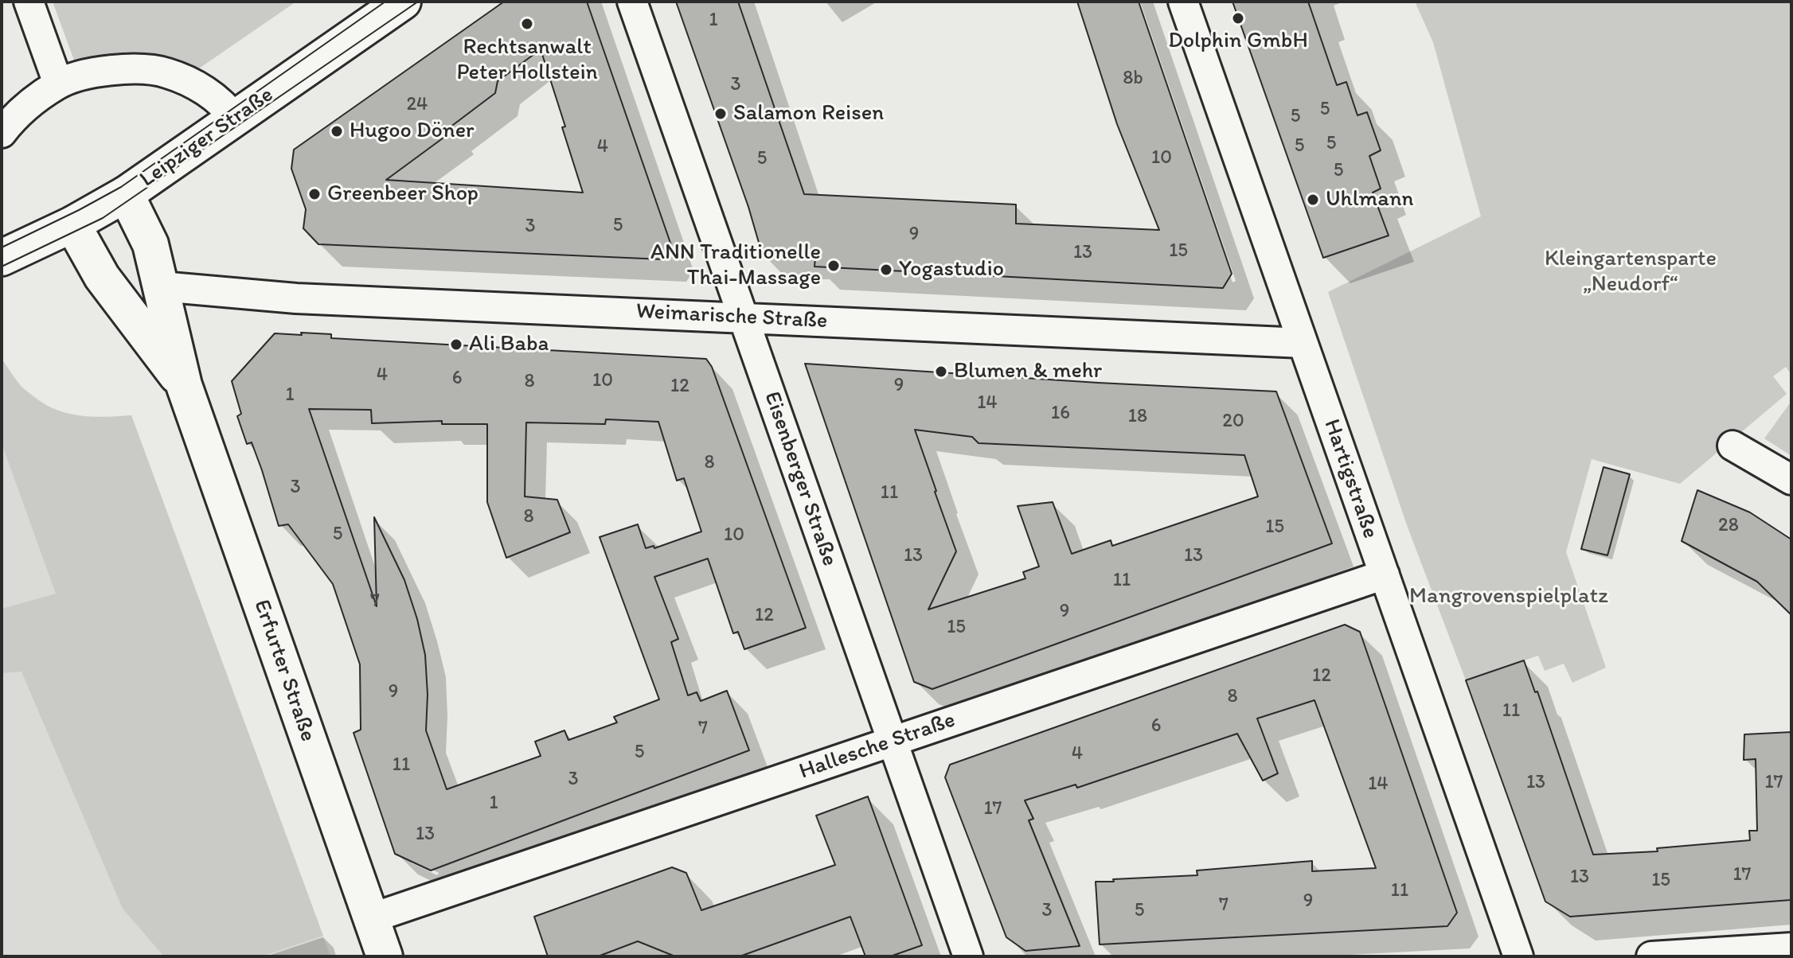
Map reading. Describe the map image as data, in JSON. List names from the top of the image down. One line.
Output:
{"streets":{"street":["Leipziger Straße","Weimarische Straße","Eisenberger Straße","Hartigstraße","Erfurter Straße","Hallesche Straße"]},"crossings":[["Leipziger Straße","Erfurter Straße"],["Weimarische Straße","Eisenberger Straße"],["Weimarische Straße","Hartigstraße"],["Weimarische Straße","Erfurter Straße"],["Eisenberger Straße","Hallesche Straße"],["Hartigstraße","Hallesche Straße"],["Erfurter Straße","Hallesche Straße"]],"parks":["Kleingartensparte „Neudorf“","Mangrovenspielplatz"],"places":["Dolphin GmbH","Rechtsanwalt Peter Hollstein","Salamon Reisen","Hugoo Döner","Greenbeer Shop","Uhlmann","ANN Traditionelle Thai-Massage","Yogastudio","Ali Baba","Blumen & mehr"],"house_numbers":["1","8b","3","24","5","5","5","5","4","10","5","5","5","3","9","15","13","4","6","10","8","9","12","1","14","16","18","20","8","3","11","8","28","15","5","10","13","13","11","7","9","12","15","12","9","8","11","6","7","5","4","11","3","13","17","14","1","17","13","17","13","15","11","9","7","3","5"]}
